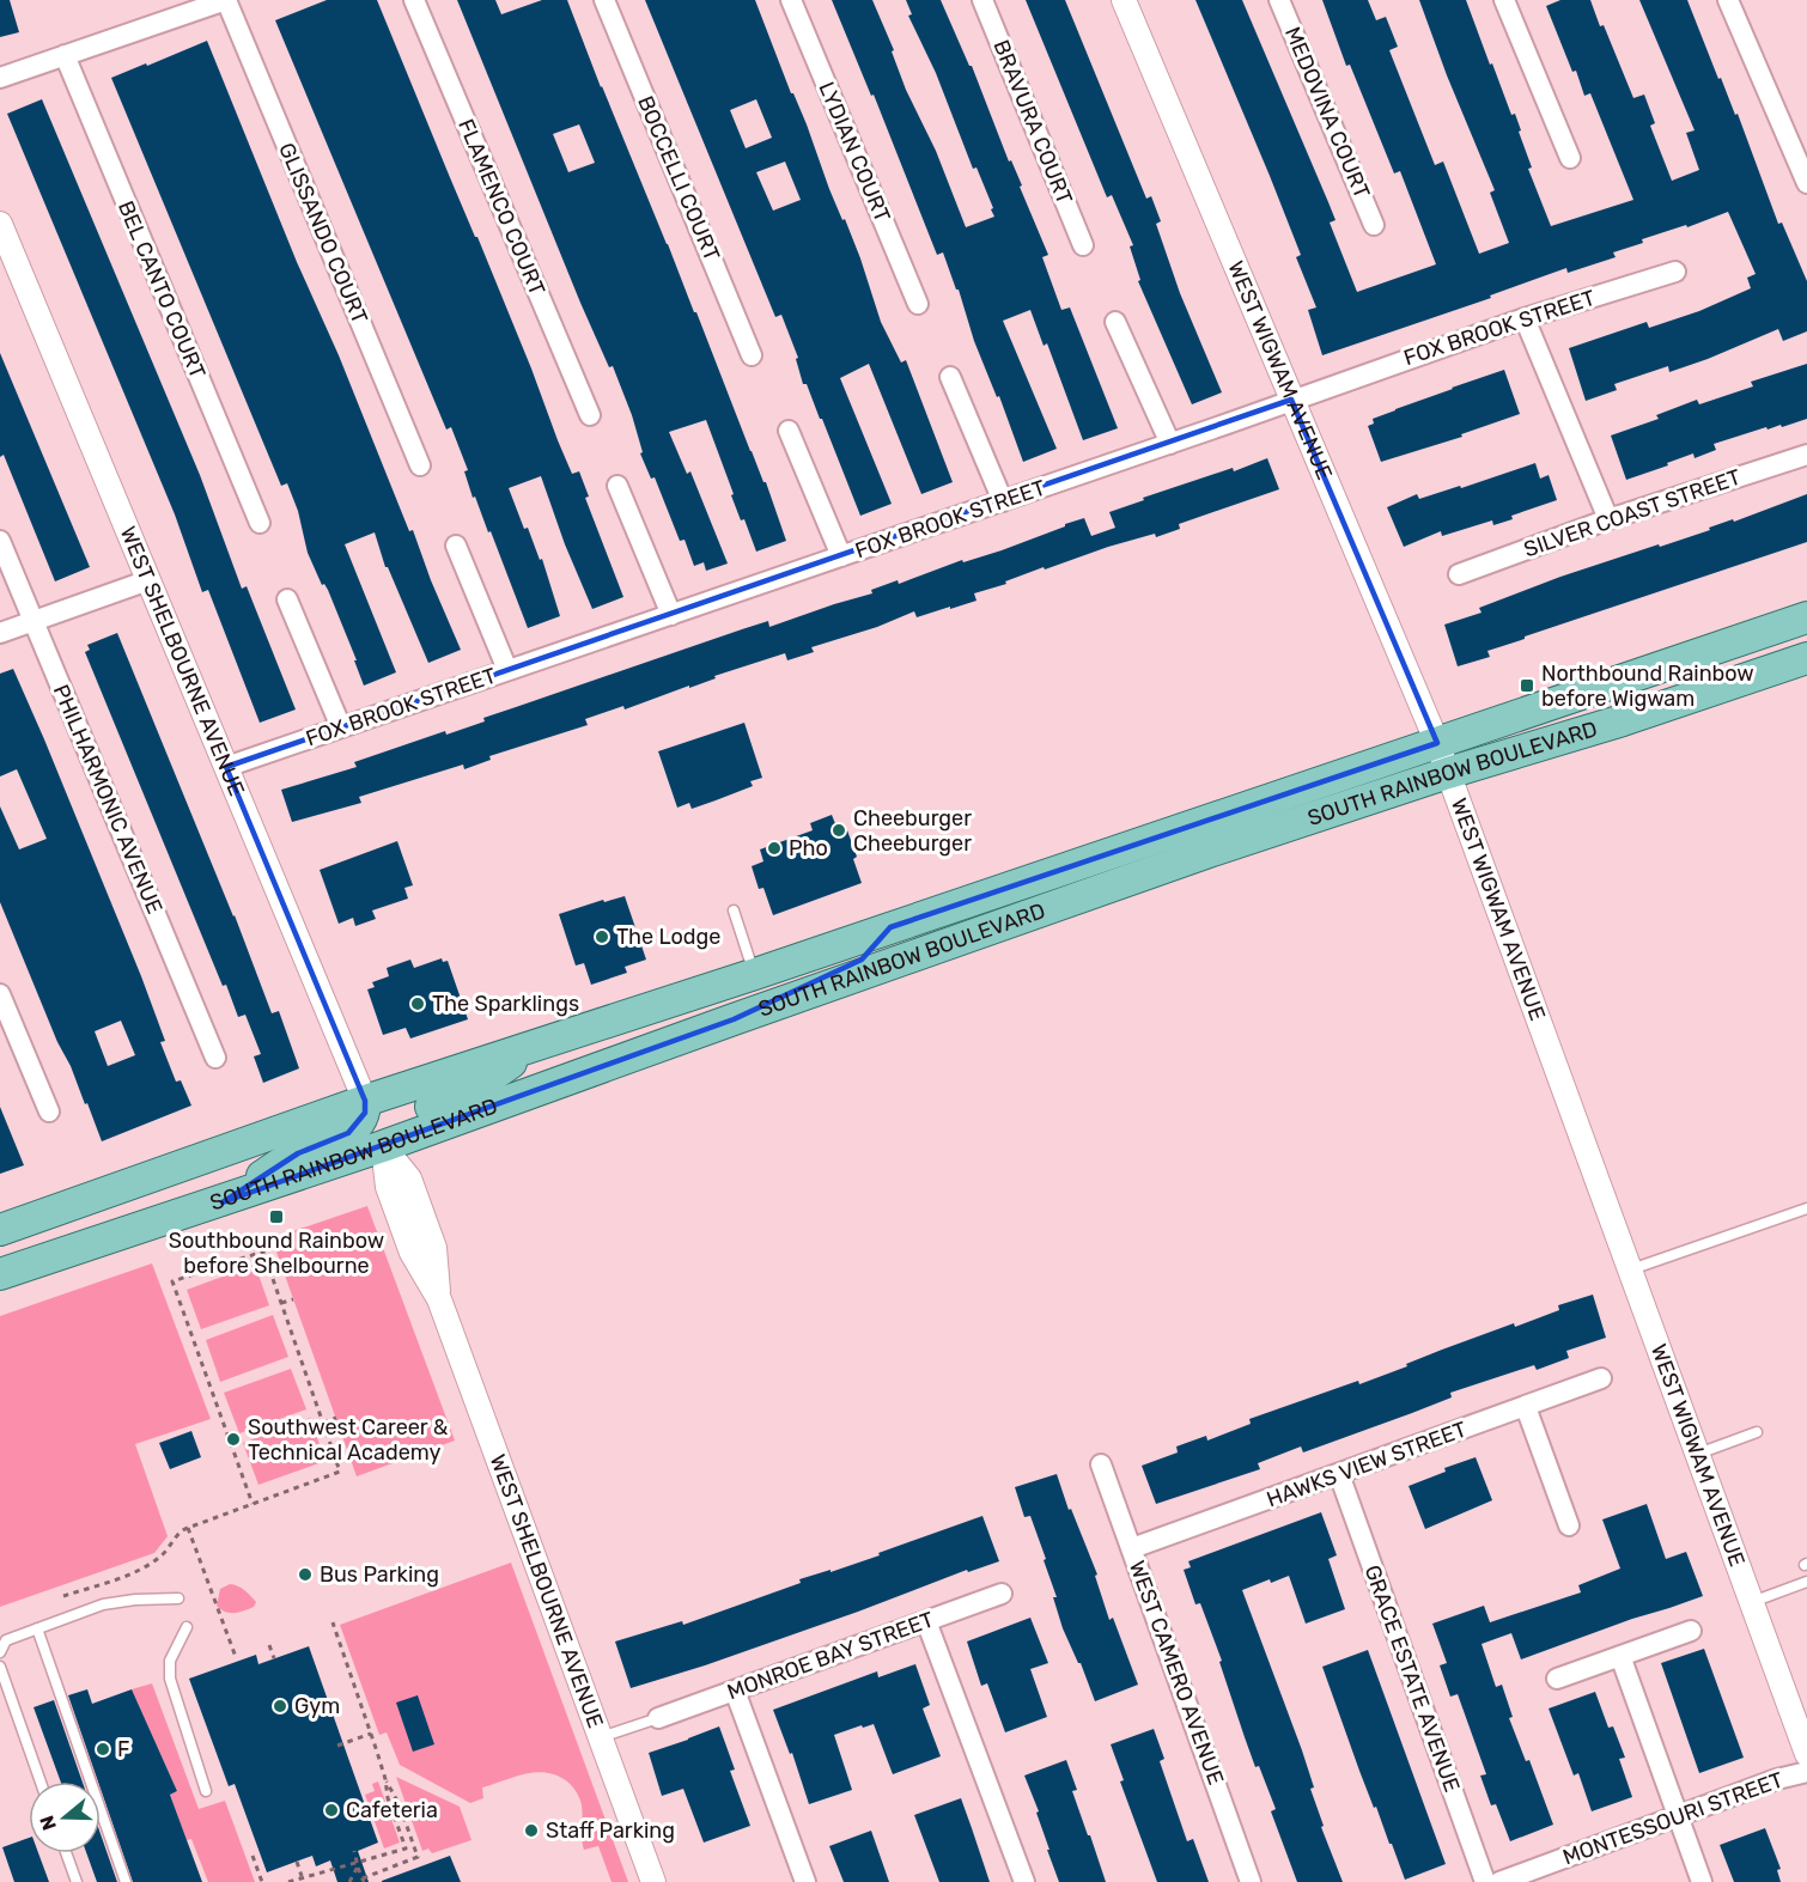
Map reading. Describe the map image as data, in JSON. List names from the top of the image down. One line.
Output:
{"streets":{"main road":["SOUTH RAINBOW BOULEVARD"],"street":["MEDOVINA COURT","BRAVURA COURT","LYDIAN COURT","BOCCELLI COURT","FLAMENCO COURT","GLISSANDO COURT","BEL CANTO COURT","FOX BROOK STREET","WEST WIGWAM AVENUE","SILVER COAST STREET","WEST SHELBOURNE AVENUE","PHILHARMONIC AVENUE","HAWKS VIEW STREET","MONROE BAY STREET","WEST CAMERO AVENUE","GRACE ESTATE AVENUE","MONTESSOURI STREET"]},"crossings":[["FOX BROOK STREET","WEST WIGWAM AVENUE"],["FOX BROOK STREET","WEST SHELBOURNE AVENUE"],["WEST WIGWAM AVENUE","SOUTH RAINBOW BOULEVARD"],["WEST SHELBOURNE AVENUE","SOUTH RAINBOW BOULEVARD"],["HAWKS VIEW STREET","WEST CAMERO AVENUE"],["HAWKS VIEW STREET","GRACE ESTATE AVENUE"]],"places":{"transit":["Northbound Rainbow before Wigwam","Southbound Rainbow before Shelbourne"],"other":["Cheeburger Cheeburger","Pho","The Lodge","The Sparklings","Southwest Career & Technical Academy","Bus Parking","Gym","F","Cafeteria","Staff Parking"]},"north":"left"}
